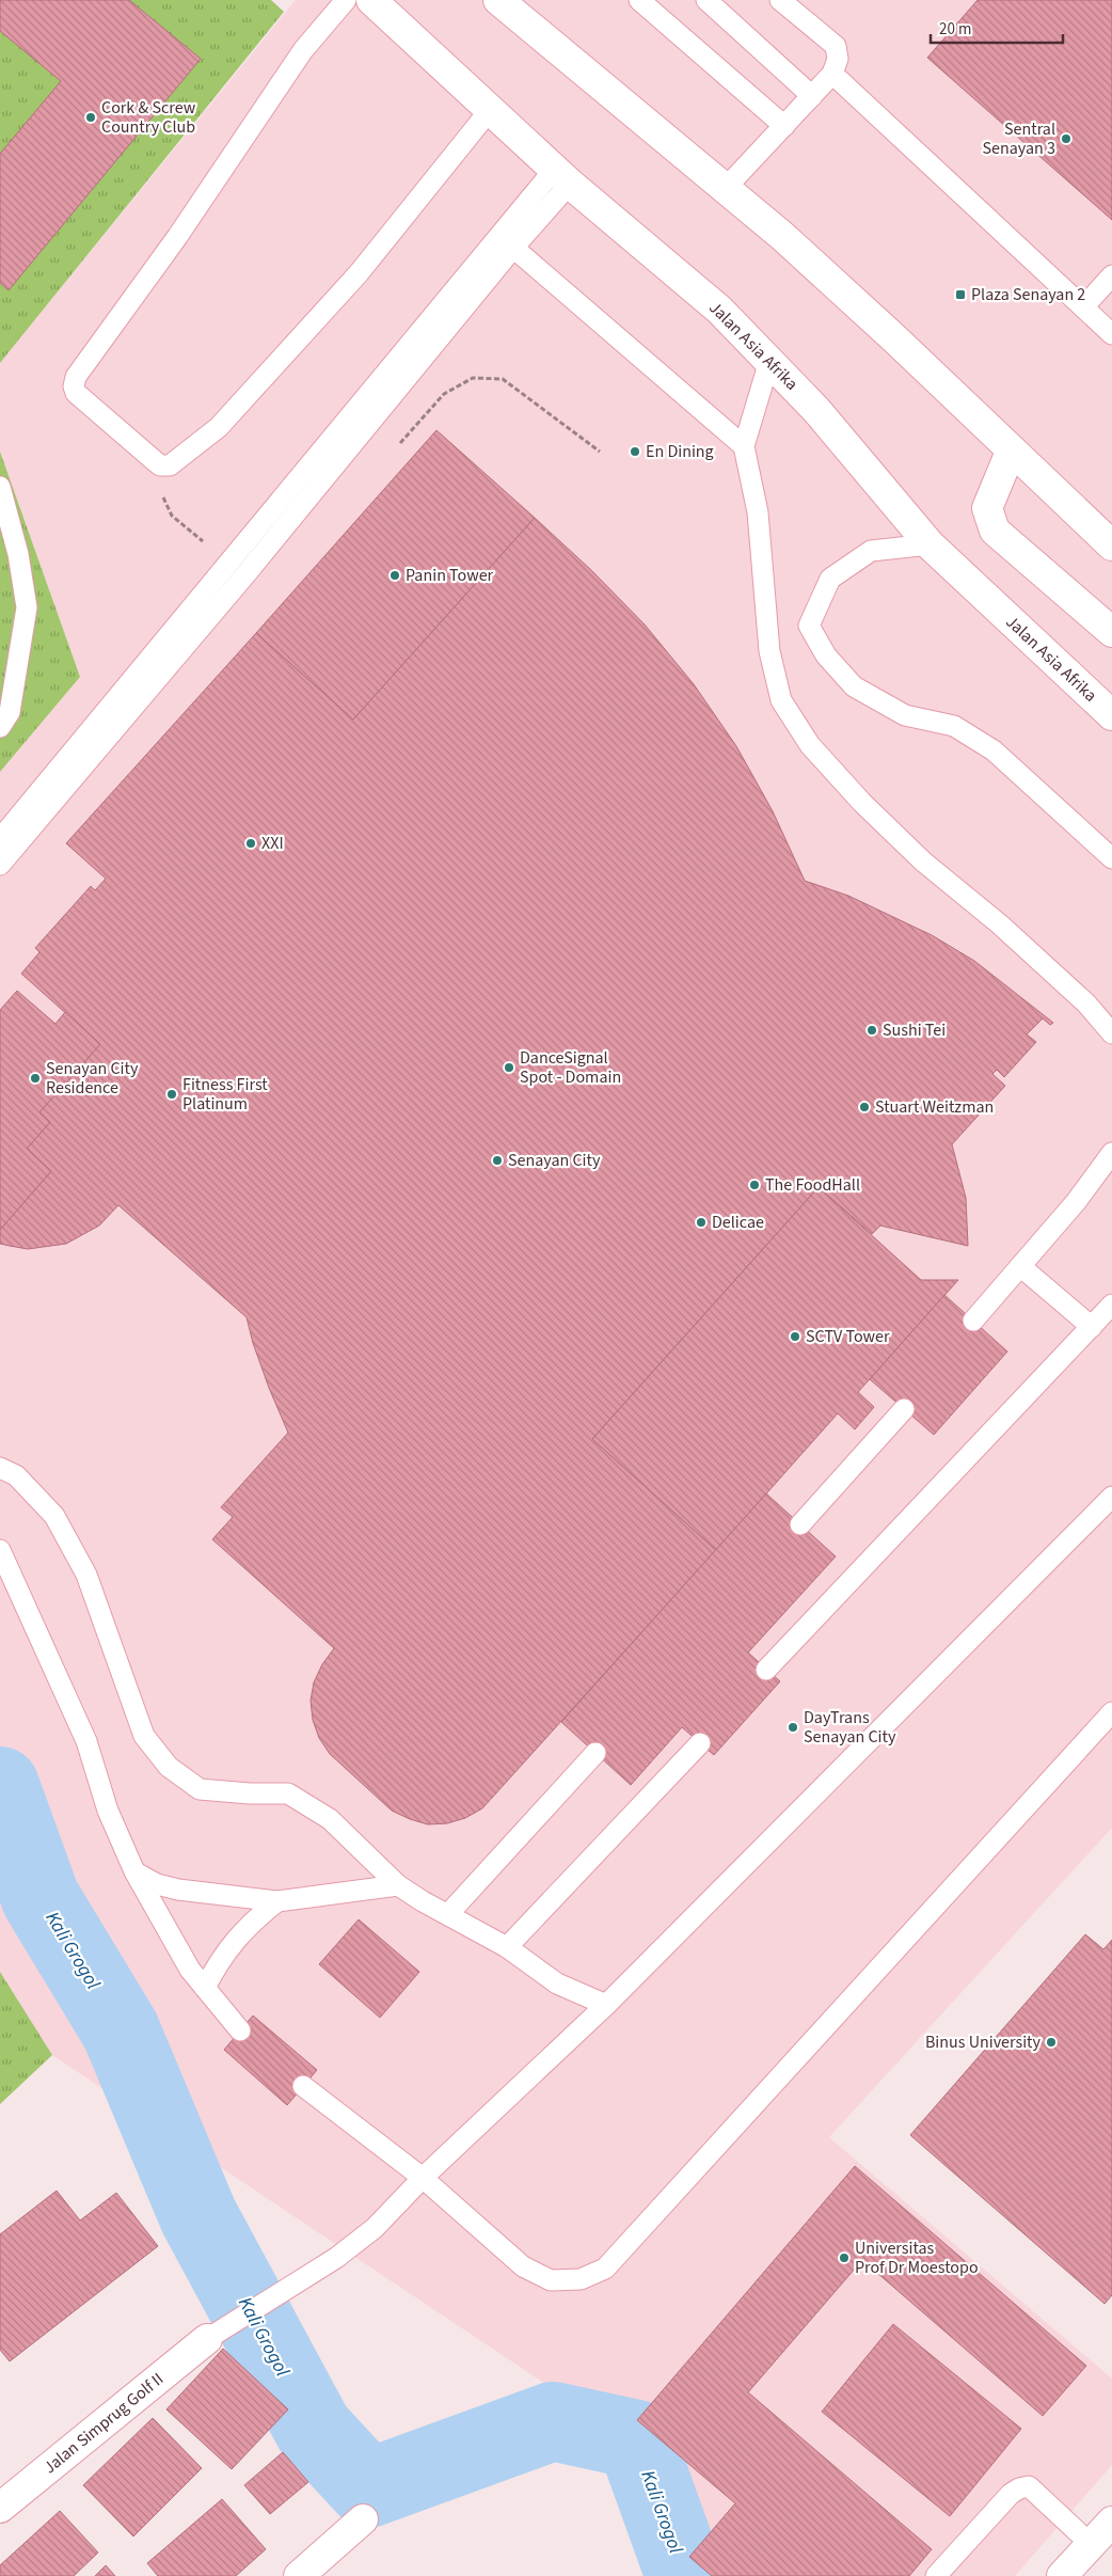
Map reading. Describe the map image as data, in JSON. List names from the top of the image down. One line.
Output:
{"streets":{"main road":["Jalan Asia Afrika","Jalan Simprug Golf II"]},"water":["Kali Grogol"],"places":{"other":["Cork & Screw Country Club","Sentral Senayan 3","En Dining","Panin Tower","XXI","Sushi Tei","DanceSignal Spot - Domain","Senayan City Residence","Fitness First Platinum","Stuart Weitzman","Senayan City","The FoodHall","Delicae","SCTV Tower","DayTrans Senayan City","Binus University","Universitas Prof Dr Moestopo"],"transit":["Plaza Senayan 2"]},"scale_bar":"20 m"}
